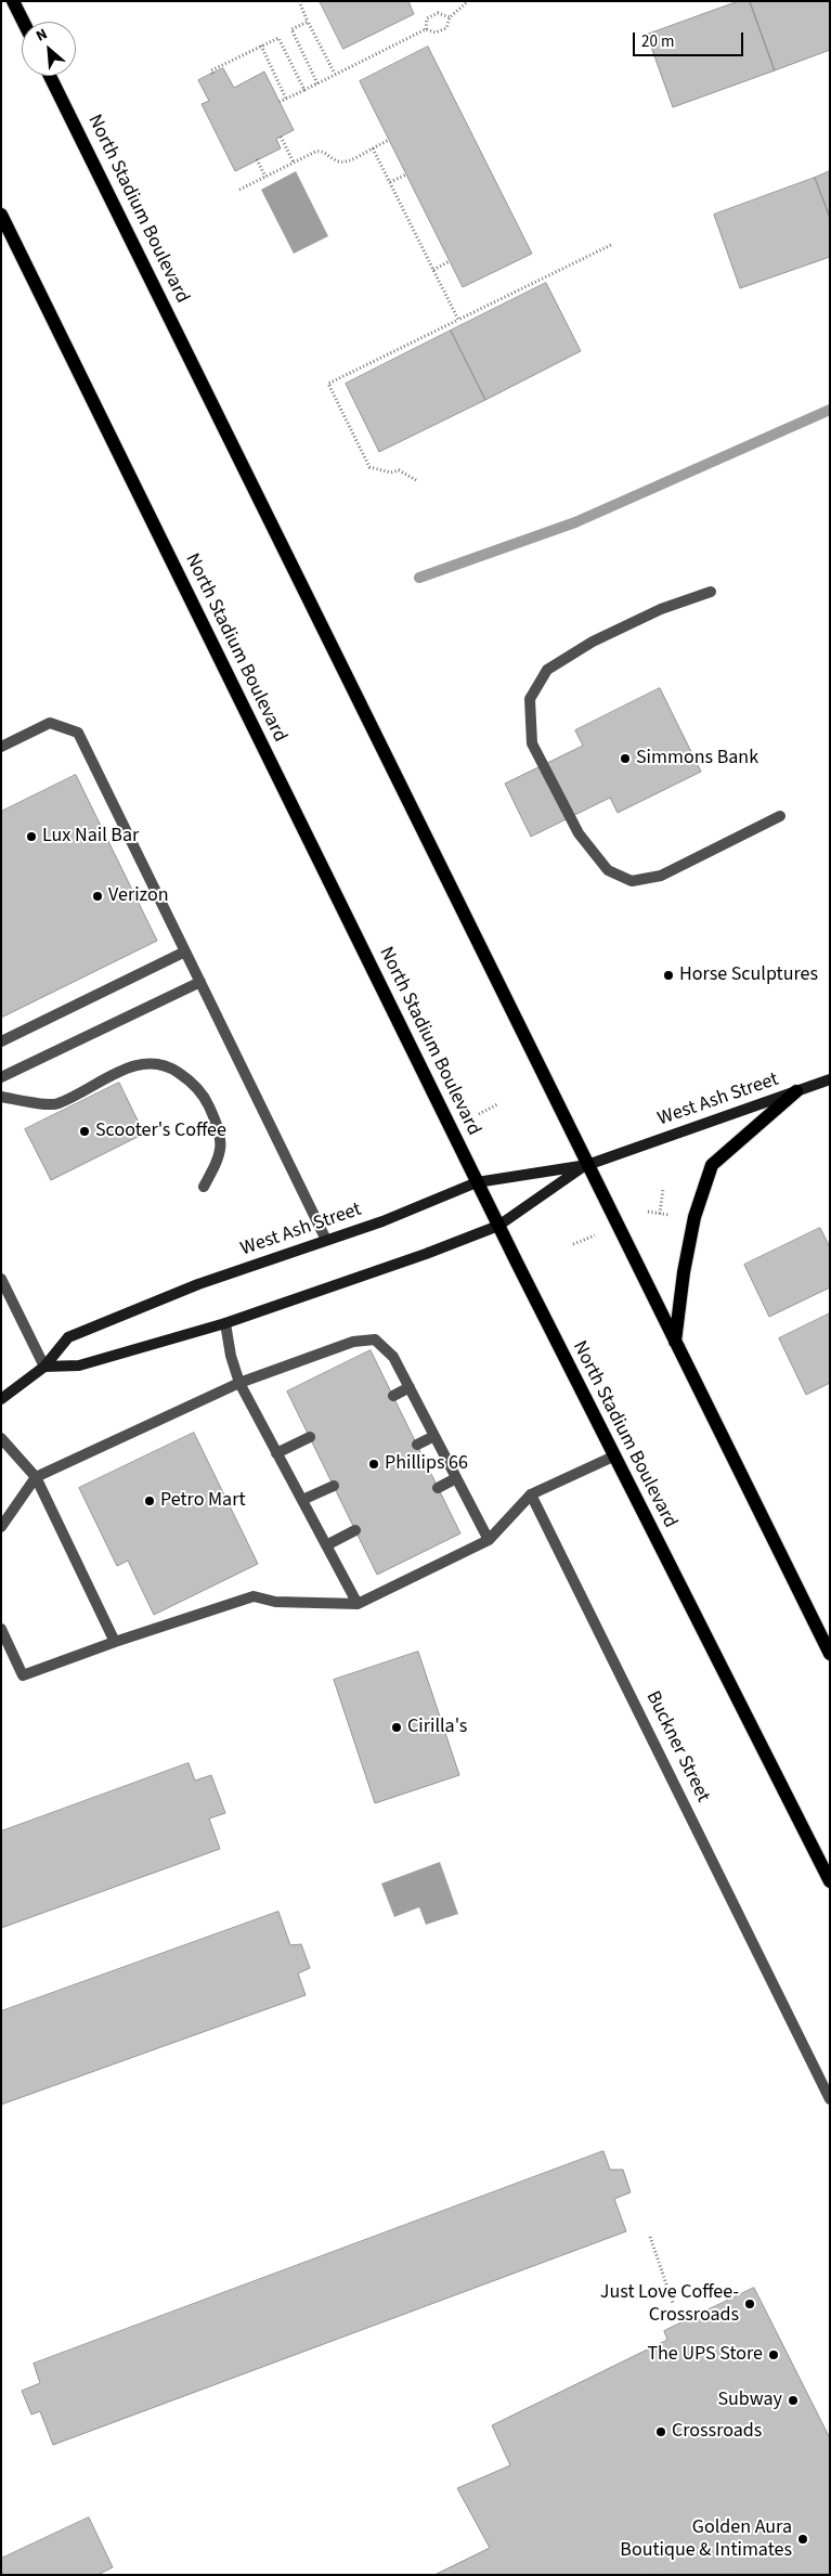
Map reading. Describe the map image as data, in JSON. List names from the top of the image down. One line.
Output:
{"streets":{"main road":["North Stadium Boulevard"],"street":["West Ash Street","Buckner Street"]},"crossings":[["North Stadium Boulevard","West Ash Street"]],"places":["Simmons Bank","Lux Nail Bar","Verizon","Horse Sculptures","Scooter's Coffee","Phillips 66","Petro Mart","Cirilla's","Just Love Coffee- Crossroads","The UPS Store","Subway","Crossroads","Golden Aura Boutique & Intimates"],"scale_bar":"20 m","north":"top left"}
